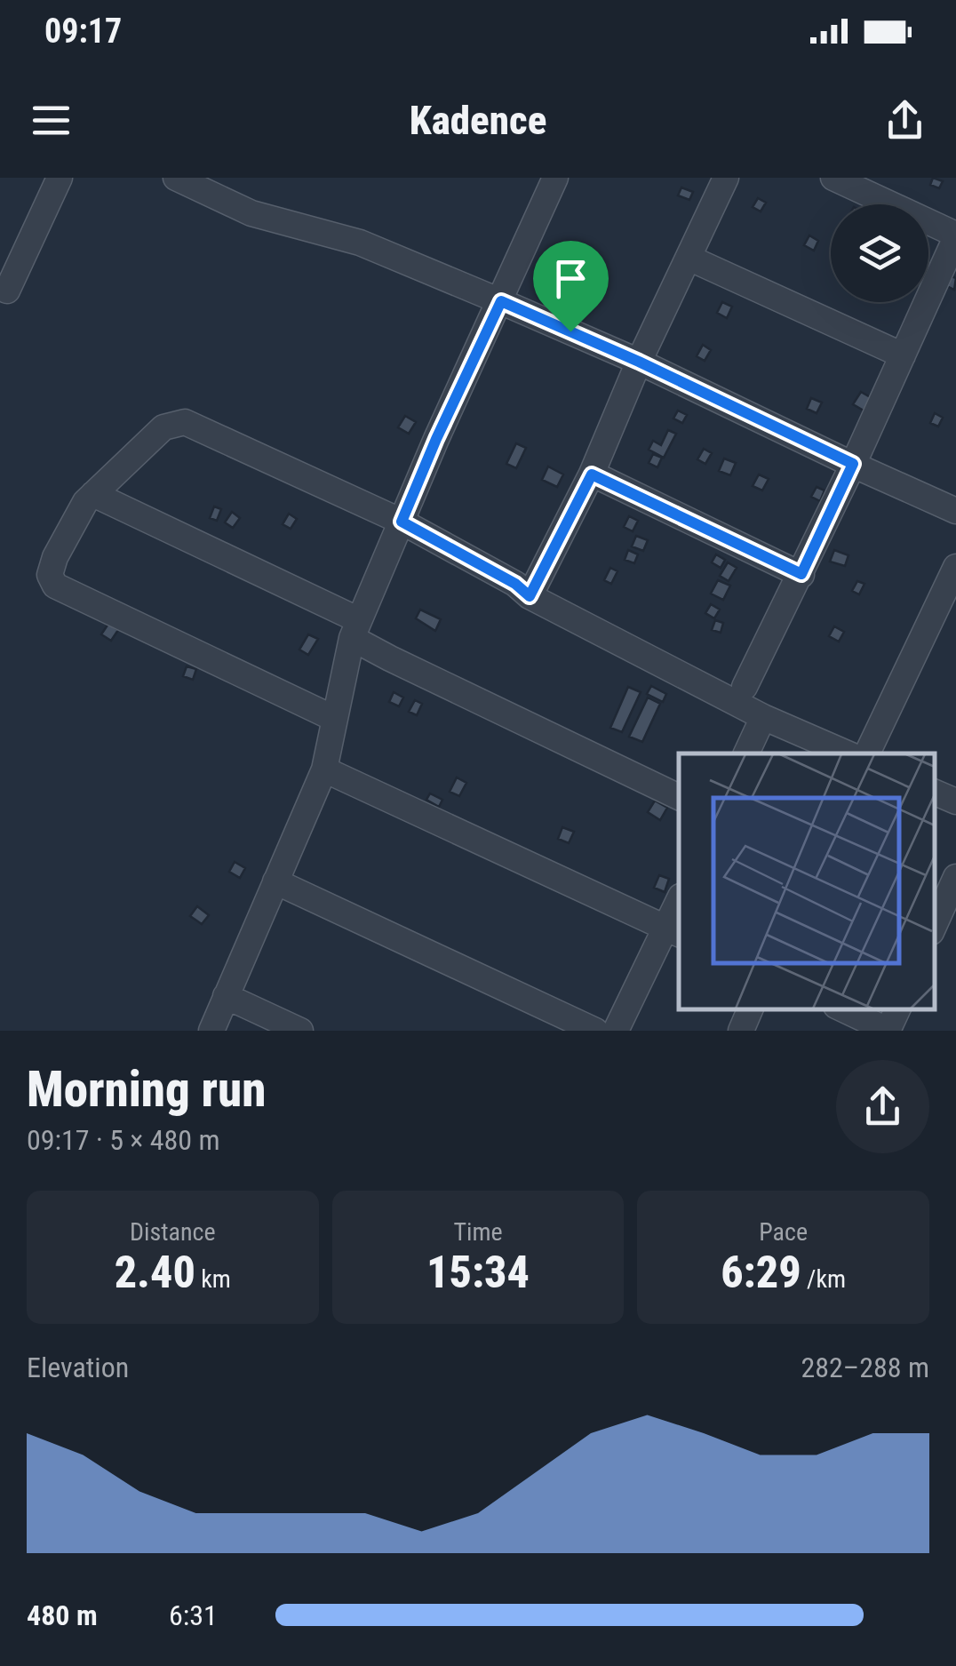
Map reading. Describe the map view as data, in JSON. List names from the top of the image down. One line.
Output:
{"page":{"status":"09:17","header":"Kadence","heading":["Morning run","09:17 · 5 × 480 m"],"stats":[["Distance","2.40 km"],["Time","15:34"],["Pace","6:29 /km"]],"chart":["Elevation","282–288 m"],"list":[{"name":"480 m","note":"6:31"}]}}
